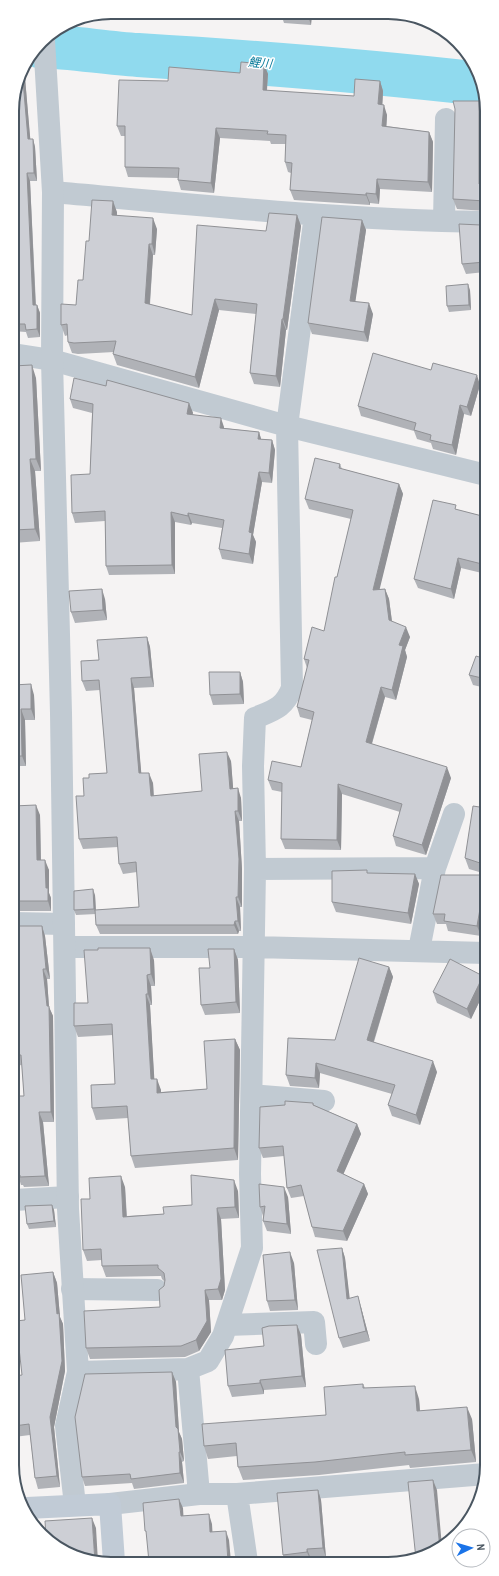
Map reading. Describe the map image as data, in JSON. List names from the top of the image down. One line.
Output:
{"water":["鯉川"],"north":"right"}
